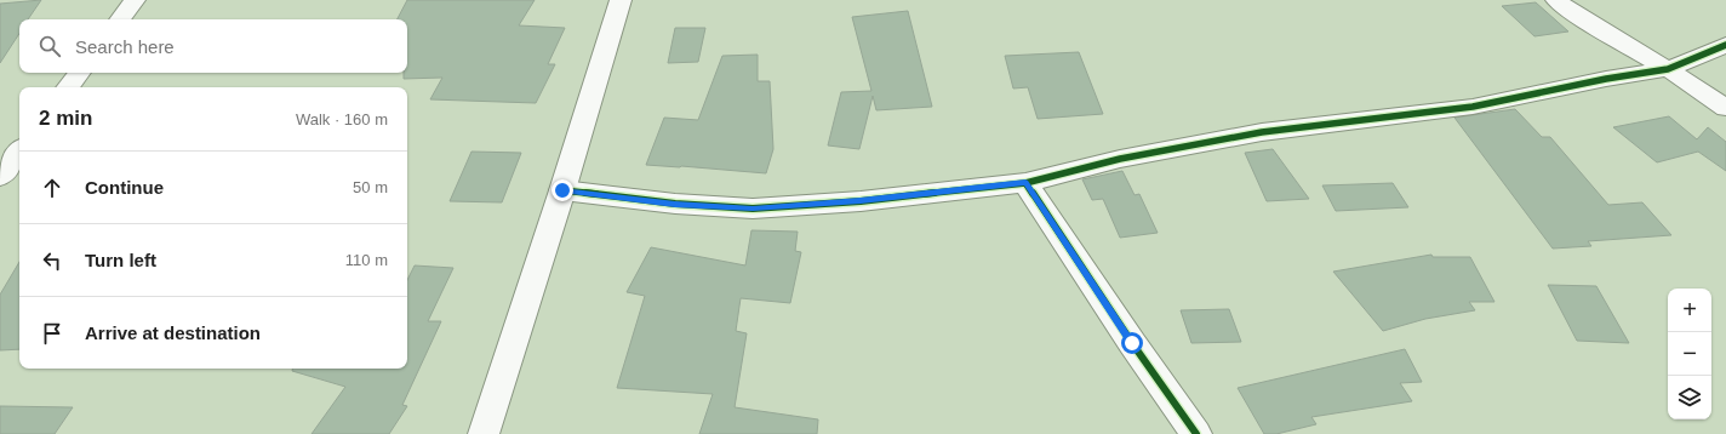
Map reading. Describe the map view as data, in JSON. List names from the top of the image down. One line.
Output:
{"page":{"search":"Search here","heading":["2 min","Walk · 160 m"],"list":[["Continue","50 m"],["Turn left","110 m"],"Arrive at destination"],"map_buttons":["+","−"]}}
